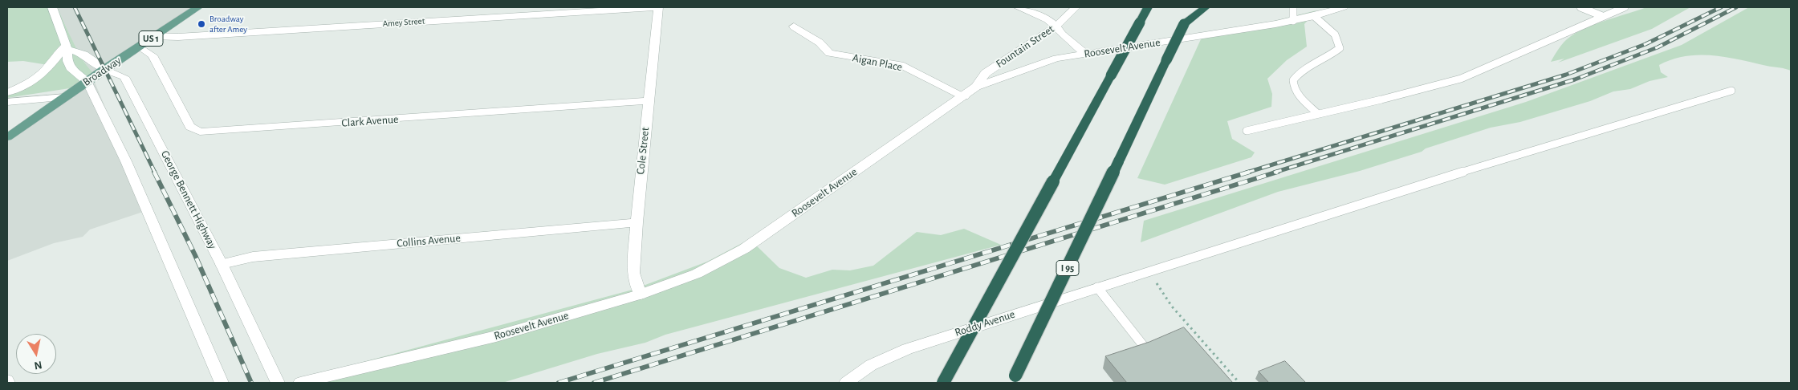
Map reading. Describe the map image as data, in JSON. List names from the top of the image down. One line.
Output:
{"streets":{"highway":["I 95"],"main road":["US 1","Broadway"],"street":["Amey Street","Fountain Street","Roosevelt Avenue","Aigan Place","Clark Avenue","Cole Street","George Bennett Highway","Collins Avenue","Roddy Avenue"]},"crossings":[["Amey Street","Broadway"],["Fountain Street","Roosevelt Avenue"],["Roosevelt Avenue","Aigan Place"],["Roosevelt Avenue","Cole Street"],["Broadway","Clark Avenue"],["Broadway","George Bennett Highway"],["Clark Avenue","Cole Street"],["Cole Street","Collins Avenue"],["George Bennett Highway","Collins Avenue"]],"places":["Broadway after Amey"],"north":"bottom"}
